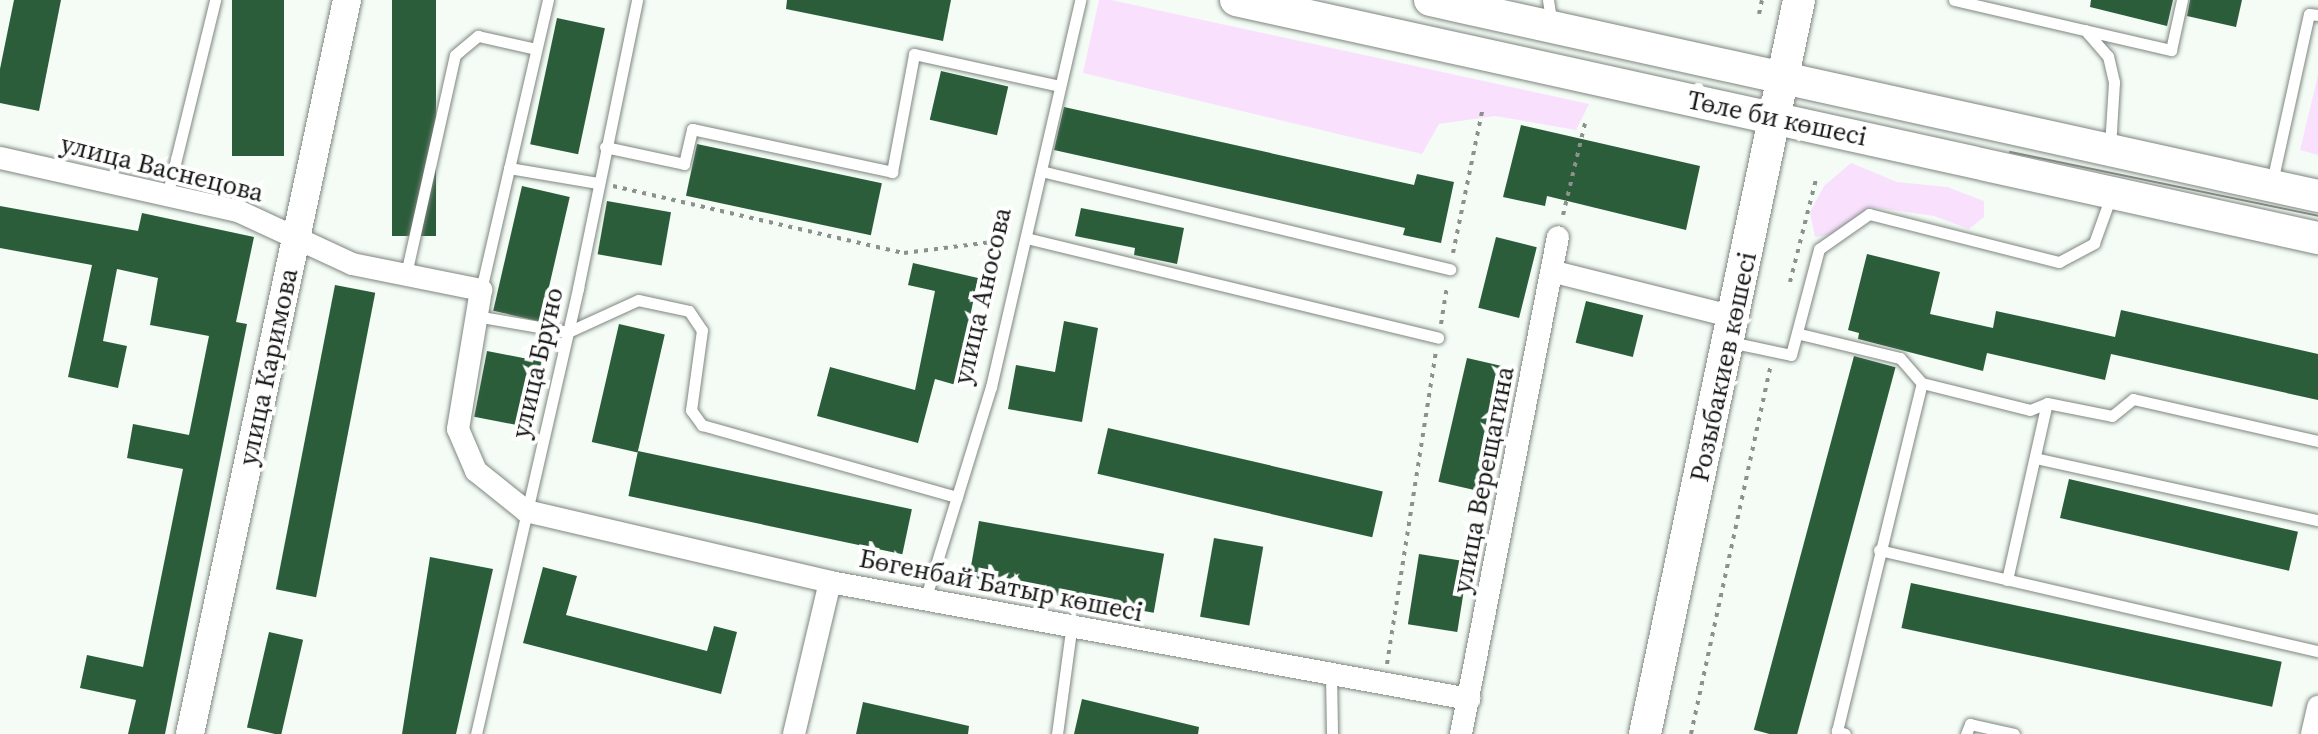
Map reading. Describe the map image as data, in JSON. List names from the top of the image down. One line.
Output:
{"streets":{"main road":["Төле би көшесі","Розыбакиев көшесі"],"street":["улица Васнецова","улица Каримова","улица Верещагина","Бөгенбай Батыр көшесі"],"lane":["улица Аносова","улица Бруно"]},"crossings":[["Төле би көшесі","Розыбакиев көшесі"],["улица Васнецова","улица Каримова"],["улица Аносова","Бөгенбай Батыр көшесі"],["улица Бруно","Бөгенбай Батыр көшесі"],["улица Верещагина","Бөгенбай Батыр көшесі"]]}
